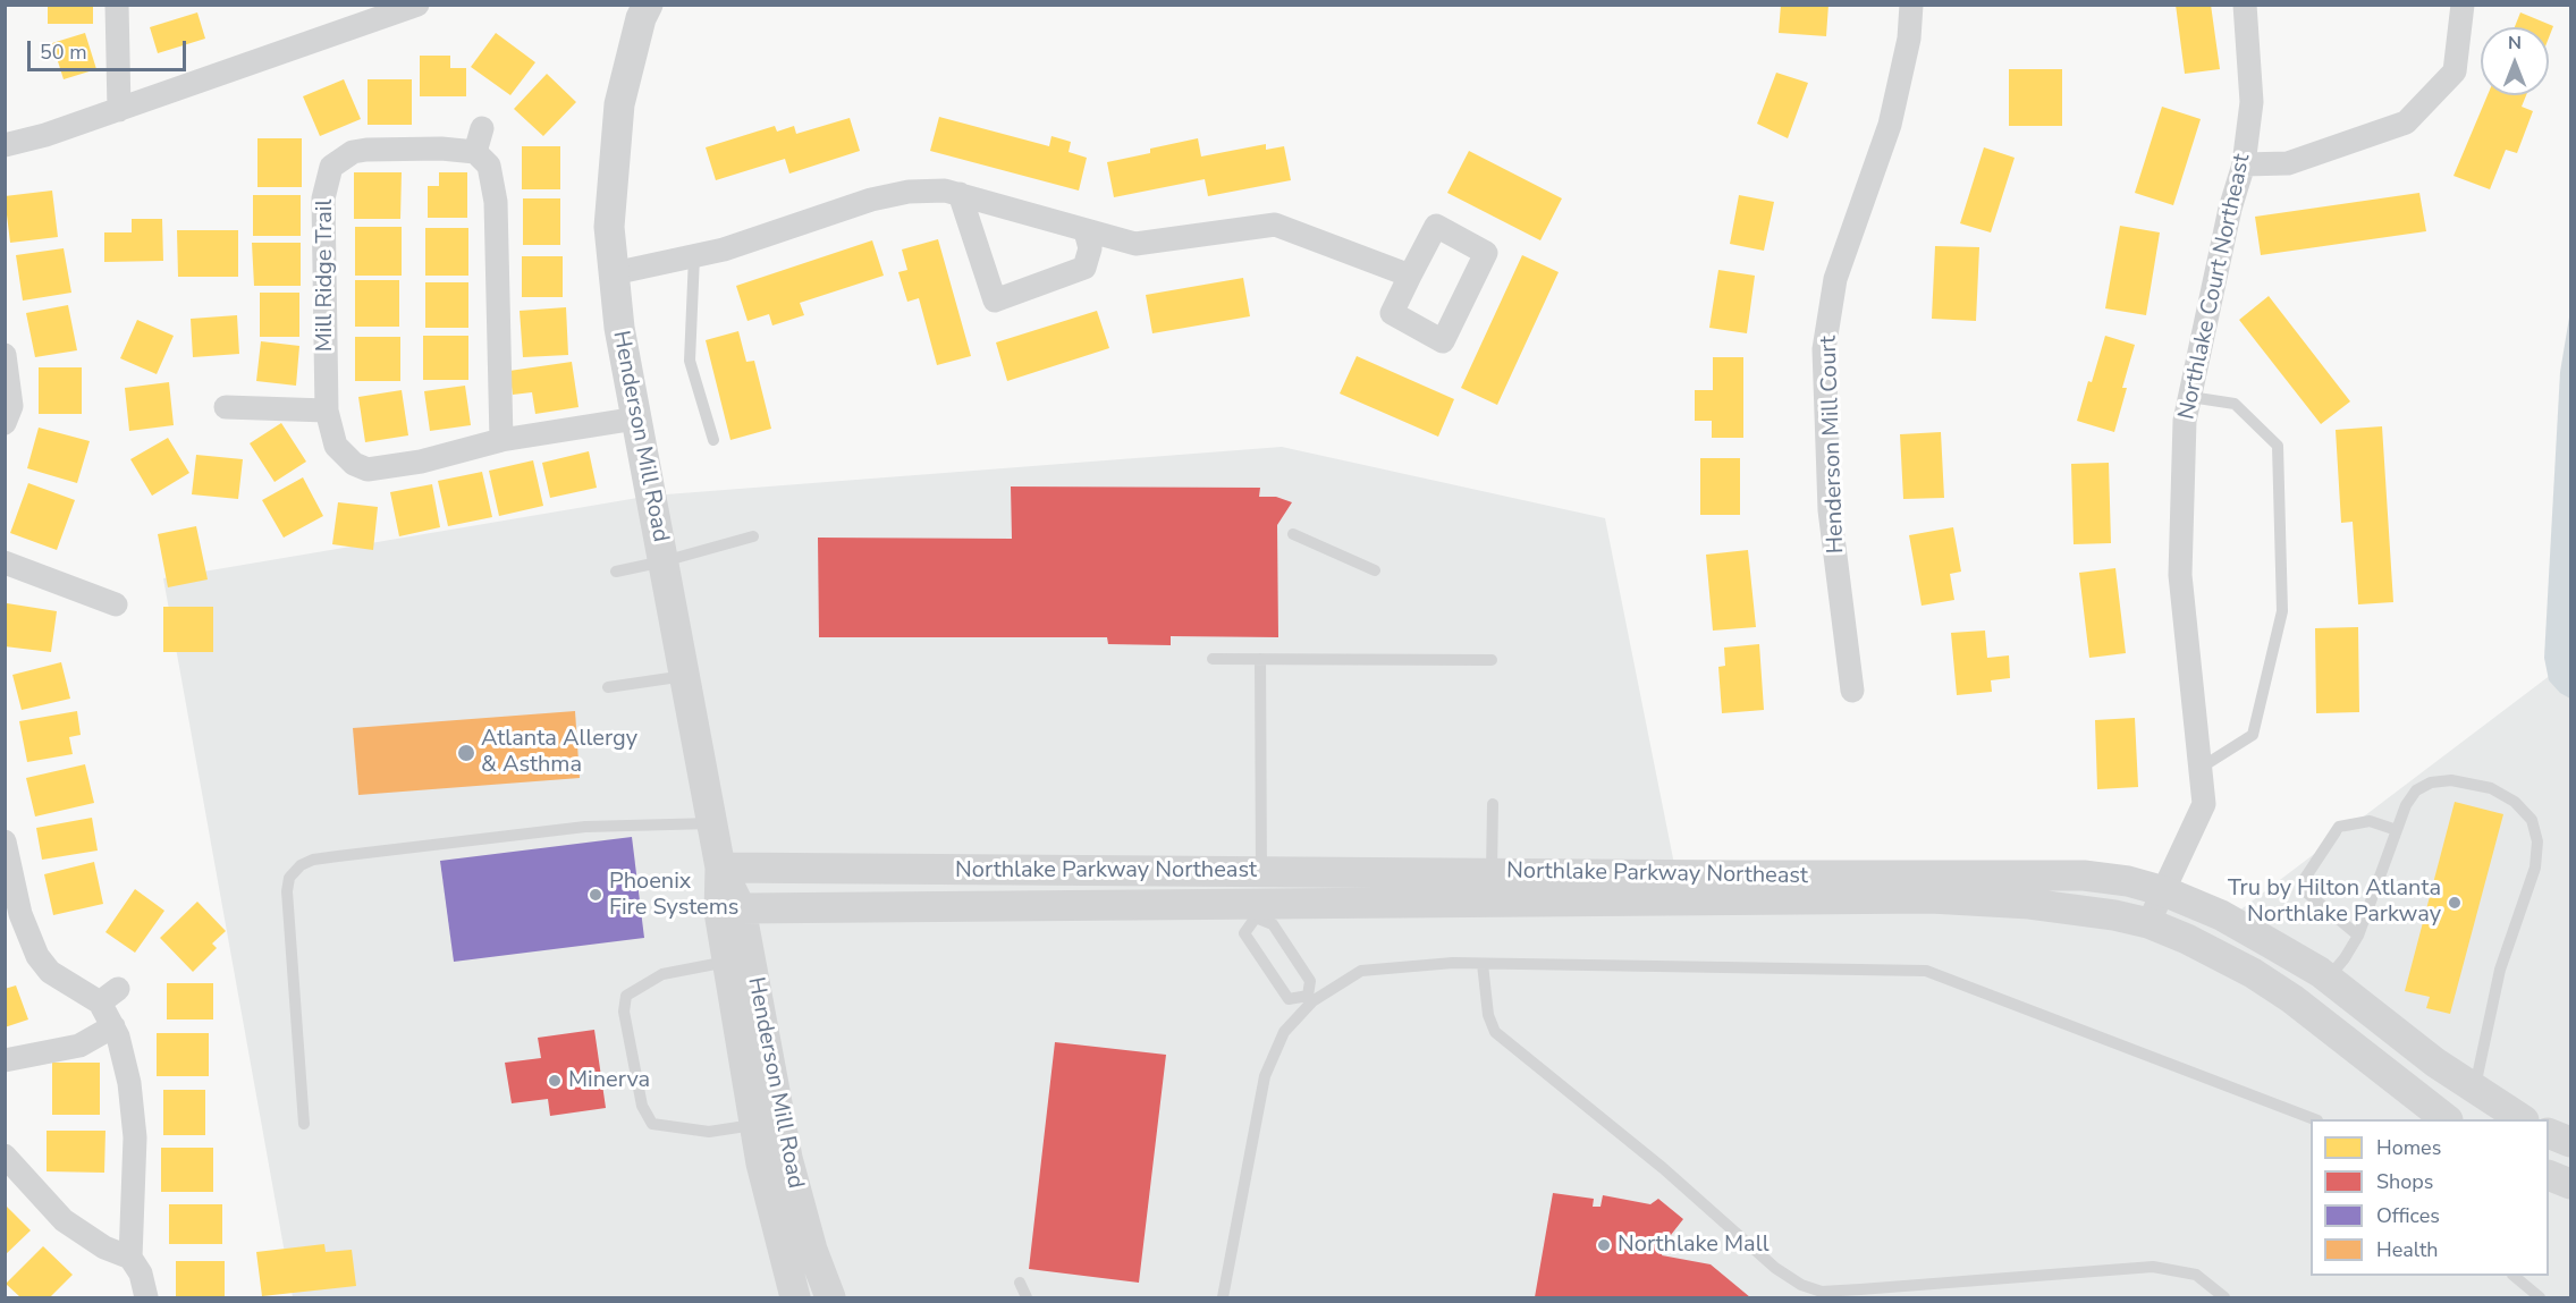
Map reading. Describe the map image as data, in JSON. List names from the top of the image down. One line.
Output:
{"streets":{"street":["Mill Ridge Trail","Northlake Court Northeast","Henderson Mill Road","Henderson Mill Court","Northlake Parkway Northeast"]},"crossings":[["Mill Ridge Trail","Henderson Mill Road"],["Northlake Court Northeast","Northlake Parkway Northeast"],["Henderson Mill Road","Northlake Parkway Northeast"]],"places":["Atlanta Allergy & Asthma","Phoenix Fire Systems","Tru by Hilton Atlanta Northlake Parkway","Minerva","Northlake Mall"],"legend":["Homes","Shops","Offices","Health"],"scale_bar":"50 m","north":"top"}
